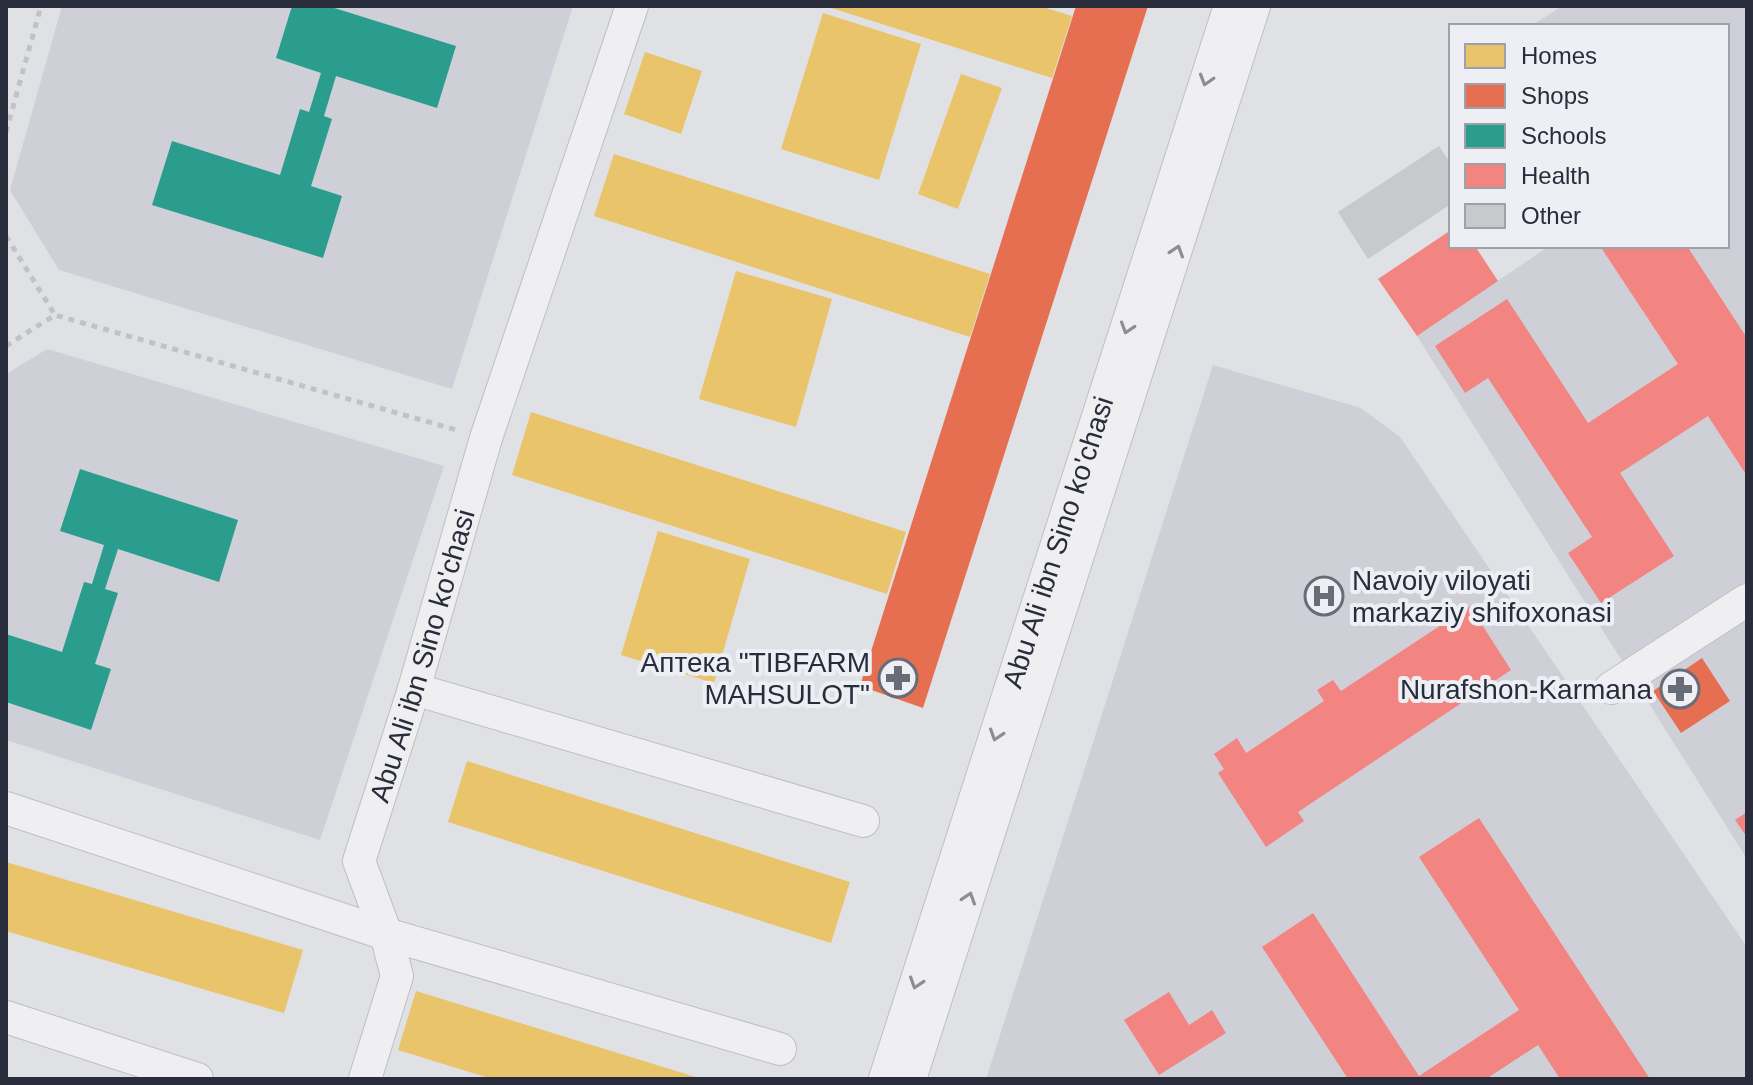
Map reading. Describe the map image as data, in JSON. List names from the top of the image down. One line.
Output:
{"streets":{"street":["Abu Ali ibn Sino ko'chasi"]},"places":{"hospital":["Navoiy viloyati markaziy shifoxonasi"],"pharmacy":["Аптека \"TIBFARM MAHSULOT\"","Nurafshon-Karmana"]},"legend":["Homes","Shops","Schools","Health","Other"]}
